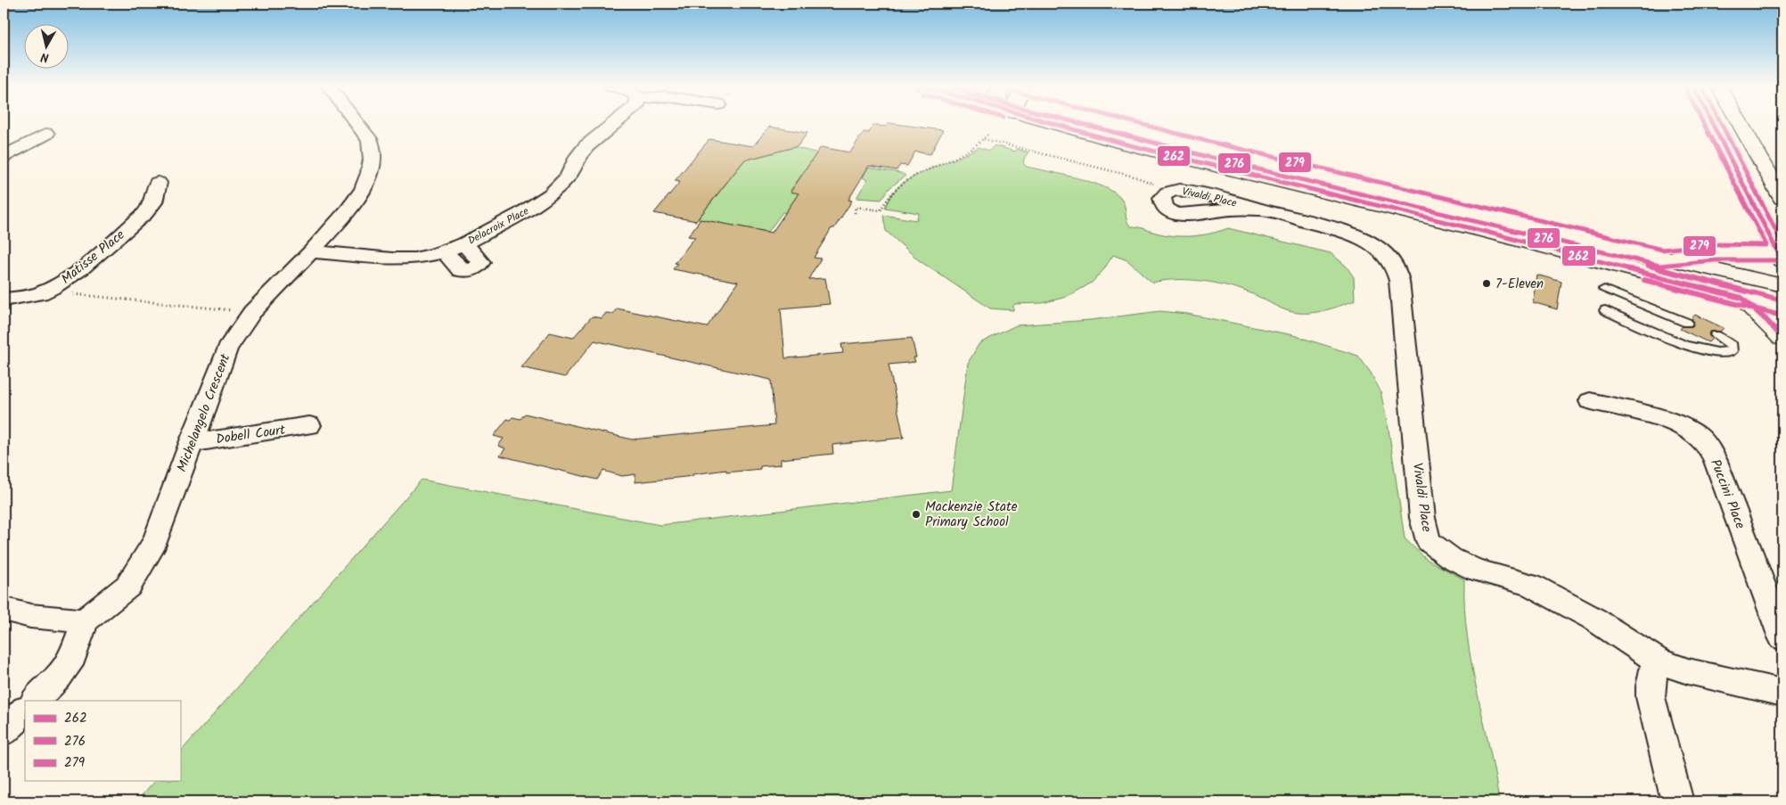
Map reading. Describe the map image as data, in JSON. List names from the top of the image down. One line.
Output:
{"streets":{"street":["Vivaldi Place","Delacroix Place","Matisse Place","Michelangelo Crescent","Dobell Court","Puccini Place"]},"crossings":[["Delacroix Place","Michelangelo Crescent"],["Michelangelo Crescent","Dobell Court"]],"places":["7-Eleven","Mackenzie State Primary School"],"lines":["transit line 262","transit line 276","transit line 279"],"legend":["262","276","279"],"north":"bottom"}
